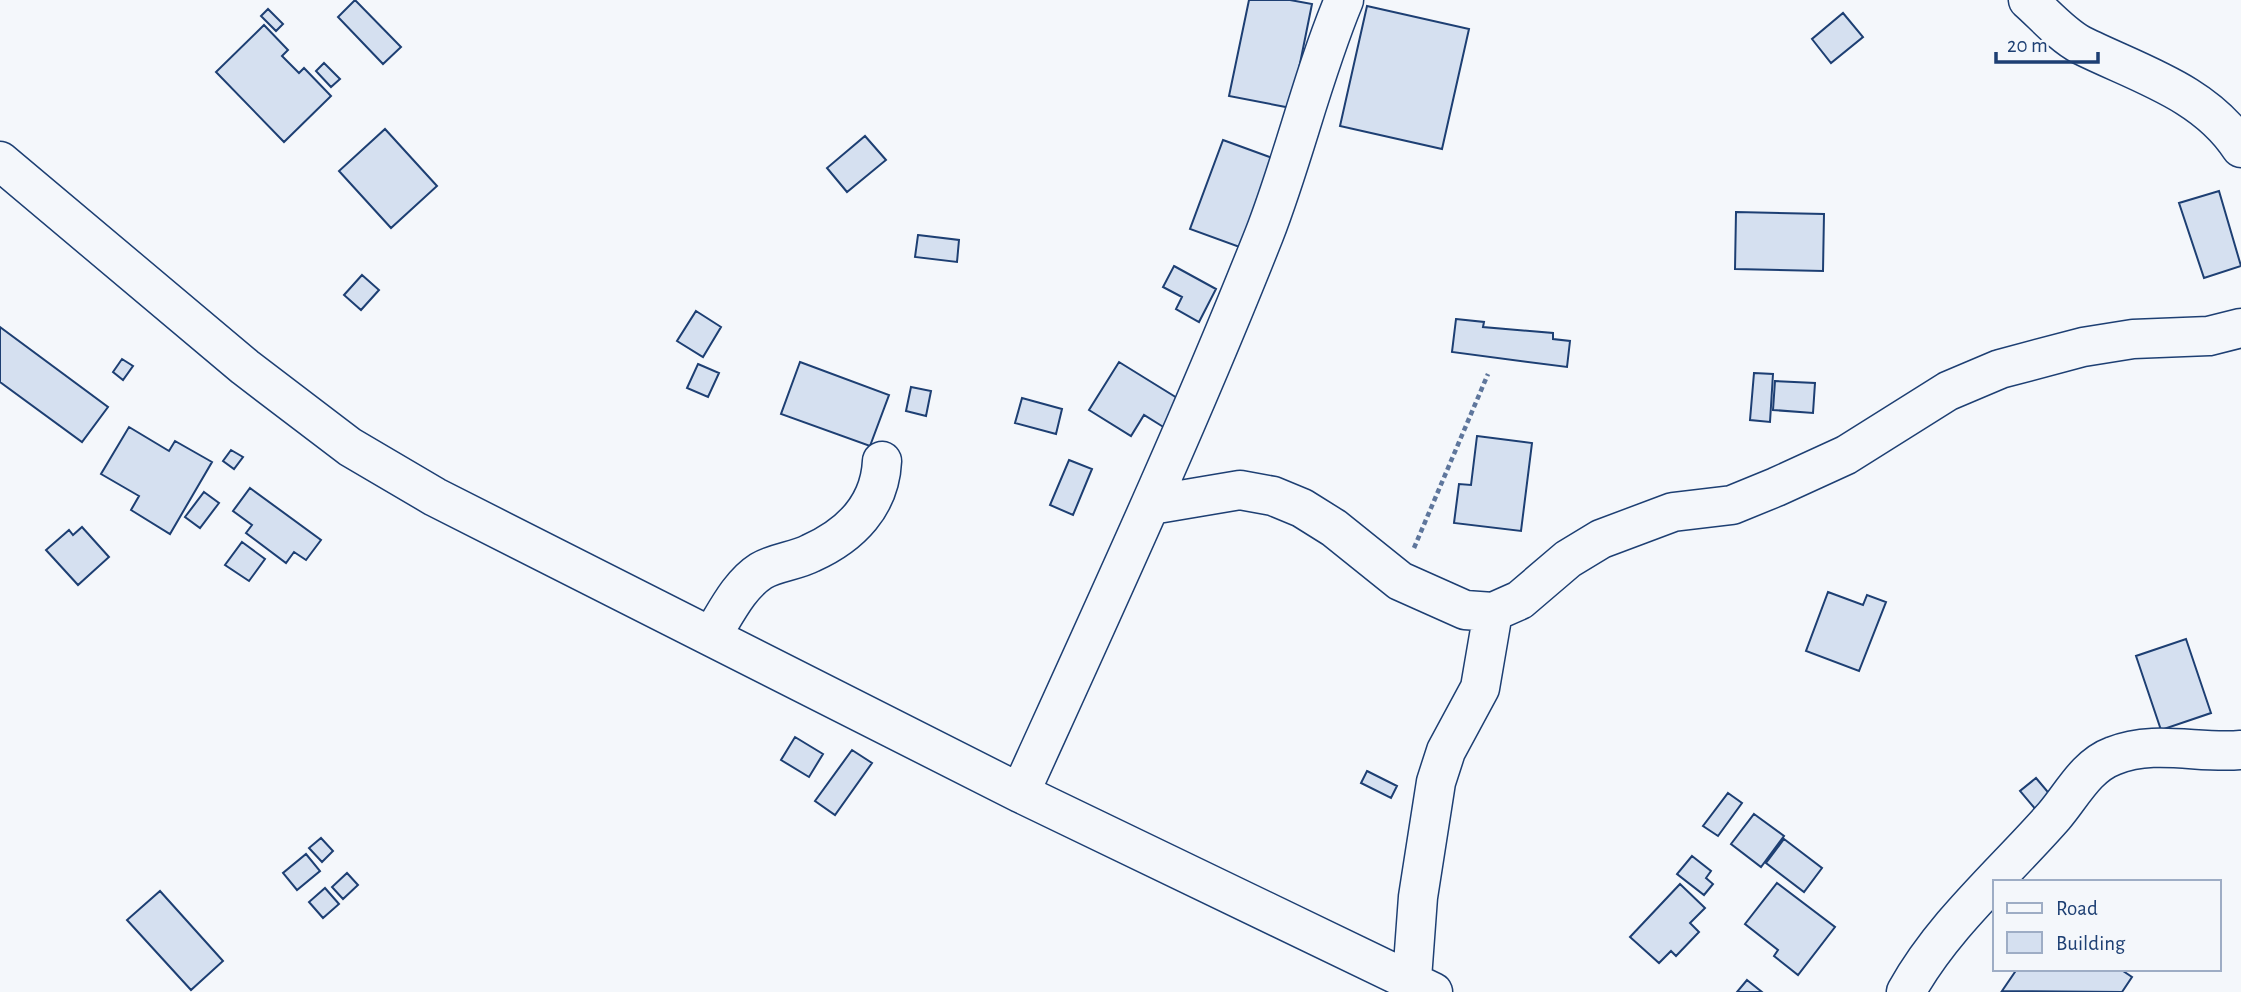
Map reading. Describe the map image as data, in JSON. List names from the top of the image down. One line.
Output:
{"legend":["Road","Building"],"scale_bar":"20 m"}
